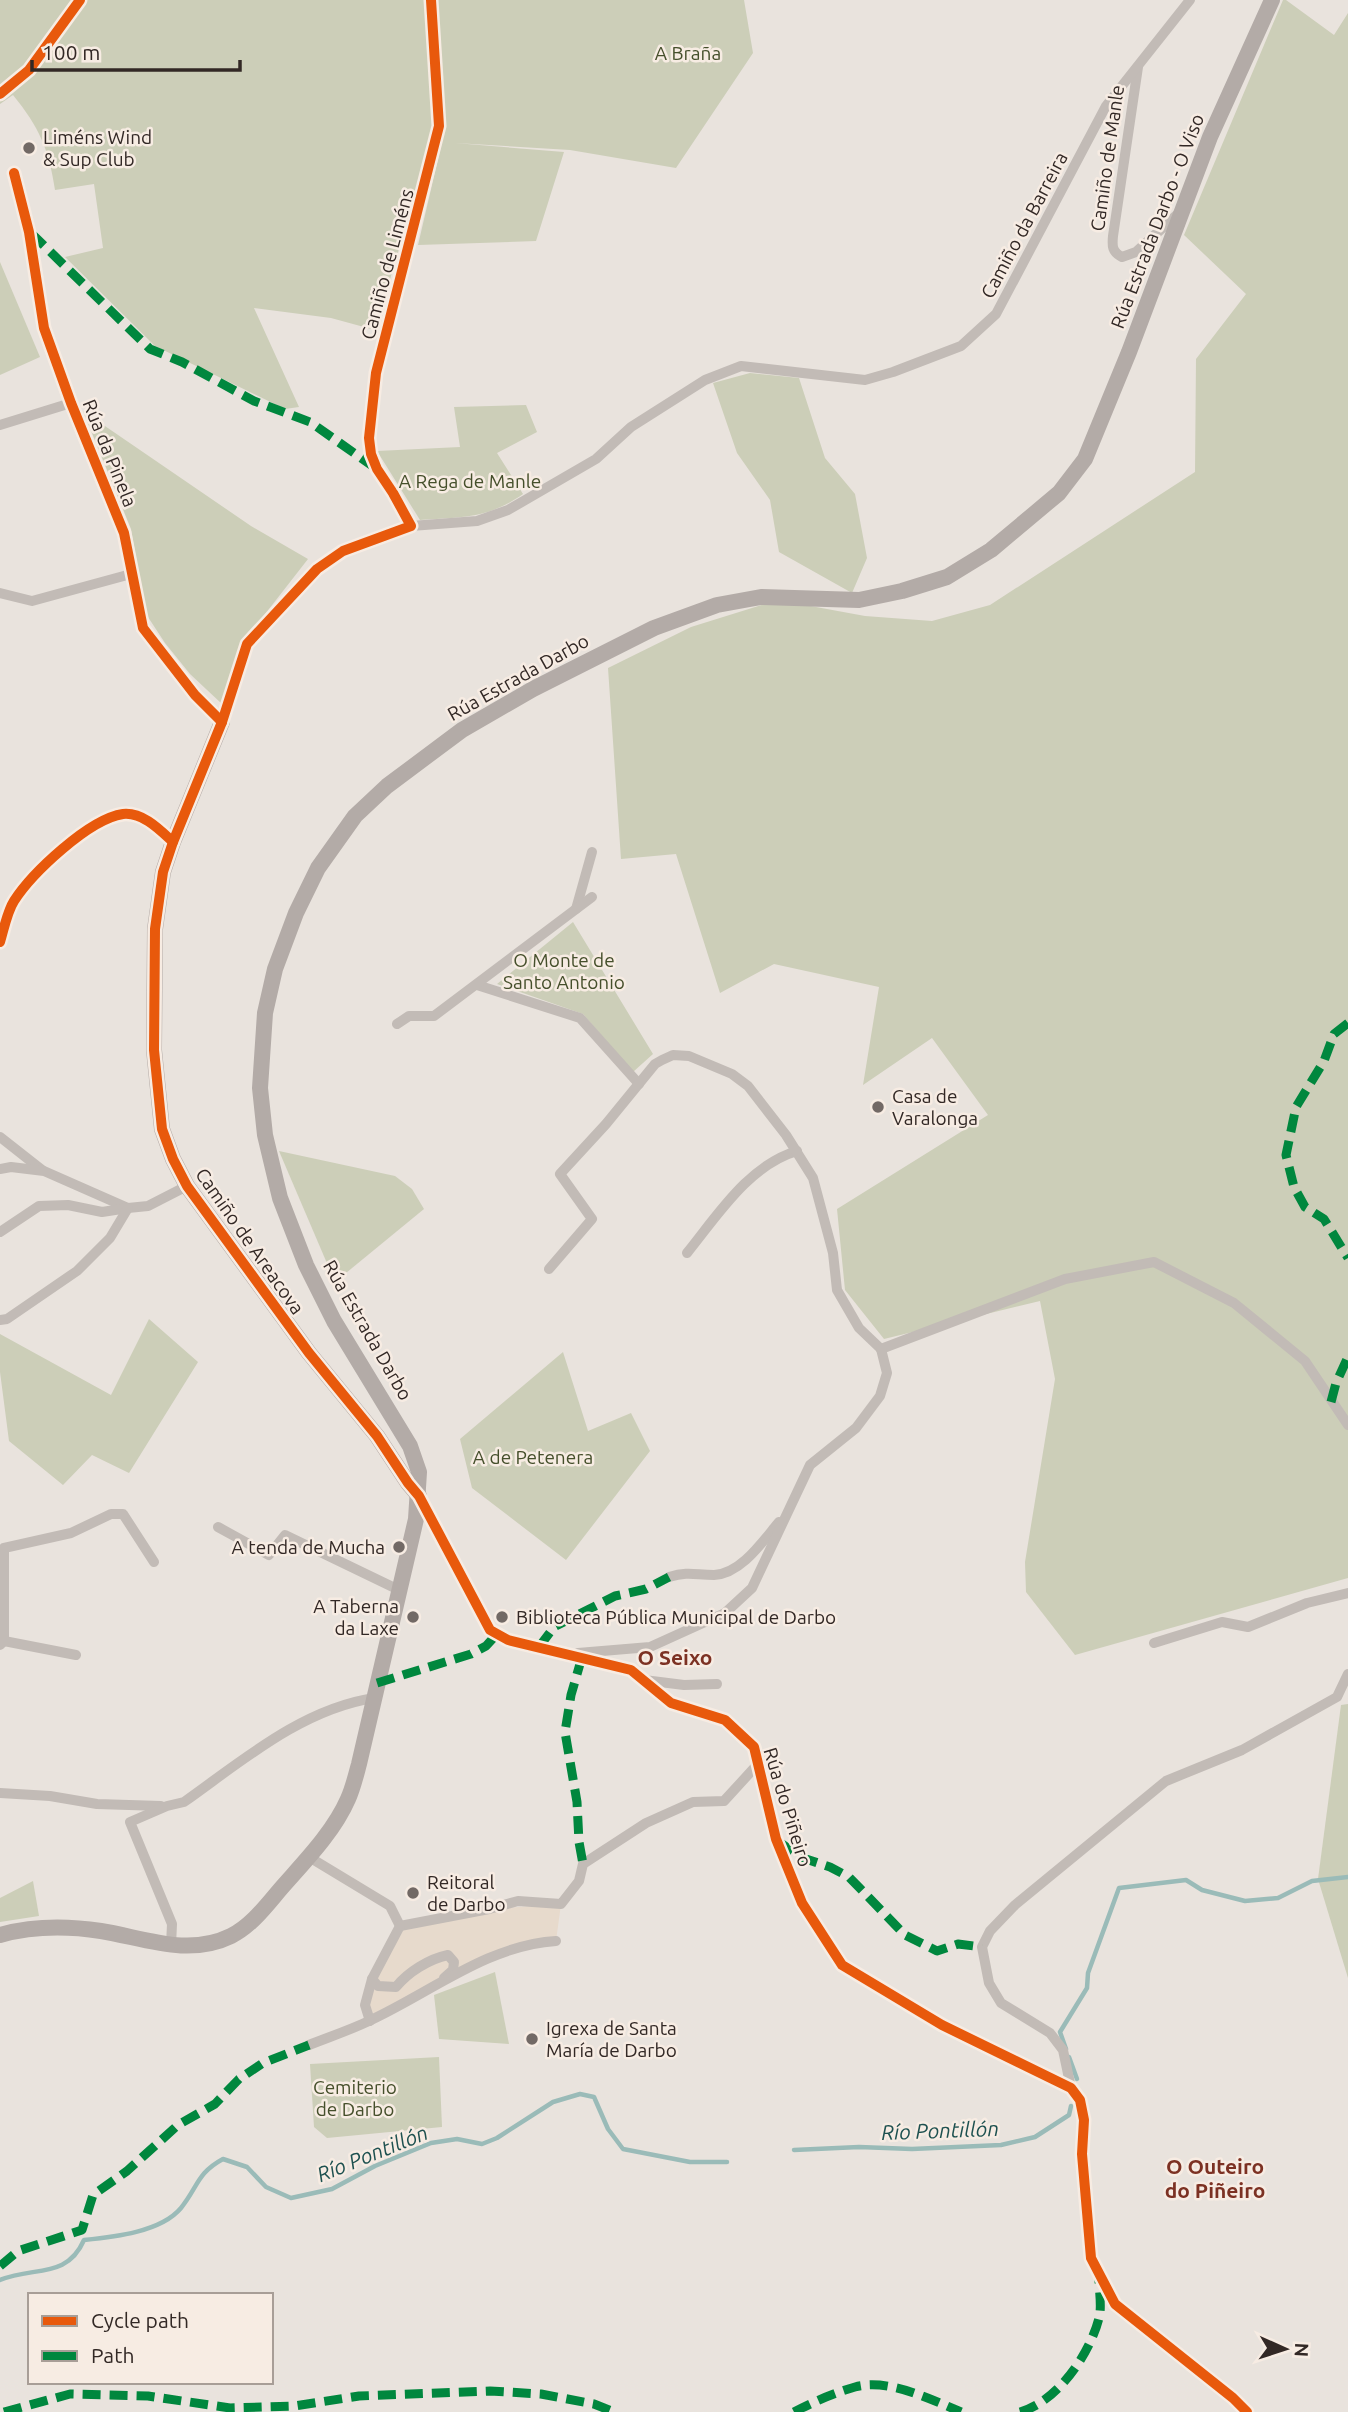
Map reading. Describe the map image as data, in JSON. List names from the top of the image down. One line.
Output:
{"streets":{"main road":["Rúa Estrada Darbo - O Viso","Rúa Estrada Darbo","Camiño de Areacova"],"street":["Camiño de Manle","Camiño da Barreira","Camiño de Liméns","Rúa da Pinela","Rúa do Piñeiro"]},"crossings":[["Camiño de Manle","Rúa Estrada Darbo - O Viso"],["Camiño de Manle","Camiño da Barreira"],["Rúa Estrada Darbo - O Viso","Rúa Estrada Darbo"],["Camiño da Barreira","Camiño de Liméns"],["Camiño da Barreira","Camiño de Areacova"],["Camiño de Liméns","Camiño de Areacova"],["Rúa da Pinela","Camiño de Areacova"],["Rúa Estrada Darbo","Camiño de Areacova"],["Rúa Estrada Darbo","Rúa do Piñeiro"],["Camiño de Areacova","Rúa do Piñeiro"]],"districts":["O Seixo","O Outeiro do Piñeiro"],"water":["Río Pontillón"],"parks":["A Braña","A Rega de Manle","O Monte de Santo Antonio","A de Petenera","Cemiterio de Darbo"],"places":["Liméns Wind & Sup Club","Casa de Varalonga","A tenda de Mucha","A Taberna da Laxe","Biblioteca Pública Municipal de Darbo","Reitoral de Darbo","Igrexa de Santa María de Darbo"],"legend":["Cycle path","Path"],"scale_bar":"100 m","north":"right"}
